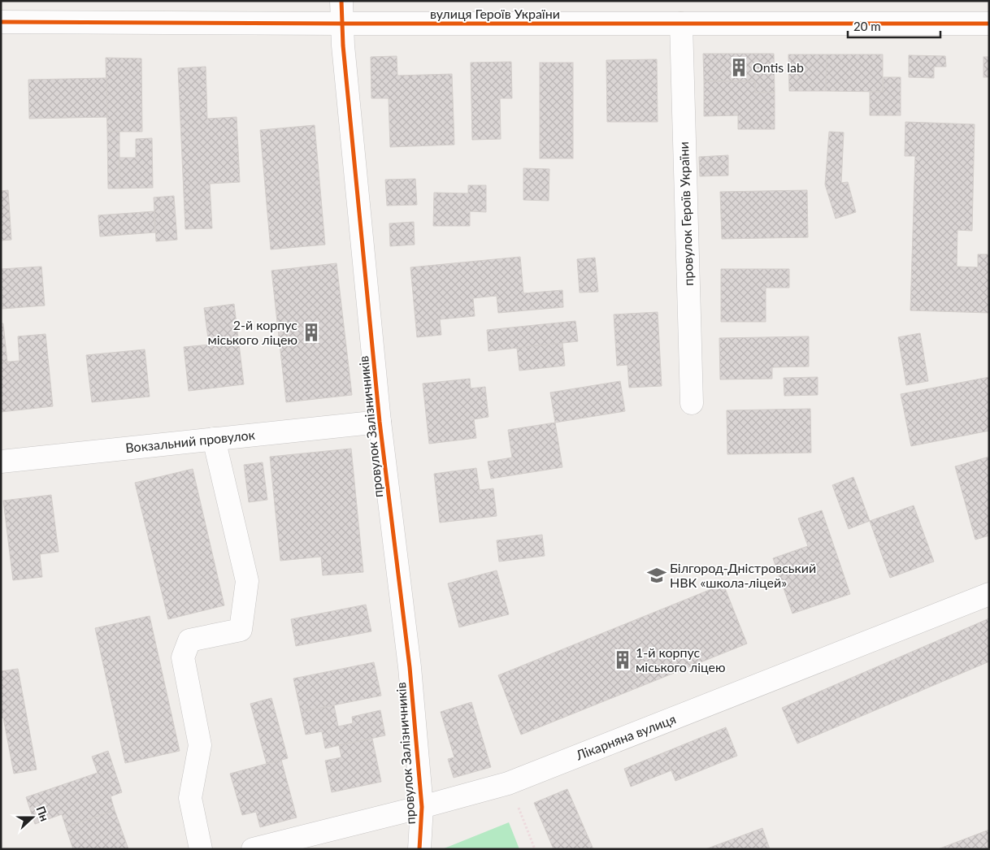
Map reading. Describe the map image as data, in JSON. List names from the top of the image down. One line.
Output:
{"streets":{"street":["вулиця Героїв України","провулок Героїв України","провулок Залізничників","Вокзальний провулок","Лікарняна вулиця"]},"crossings":[["вулиця Героїв України","провулок Героїв України"],["вулиця Героїв України","провулок Залізничників"],["провулок Залізничників","Вокзальний провулок"],["провулок Залізничників","Лікарняна вулиця"]],"places":{"building":["Ontis lab","2-й корпус міського ліцею","1-й корпус міського ліцею"],"school or university":["Білгород-Дністровський НВК «школа-ліцей»"]},"scale_bar":"20 m","north":"right"}
